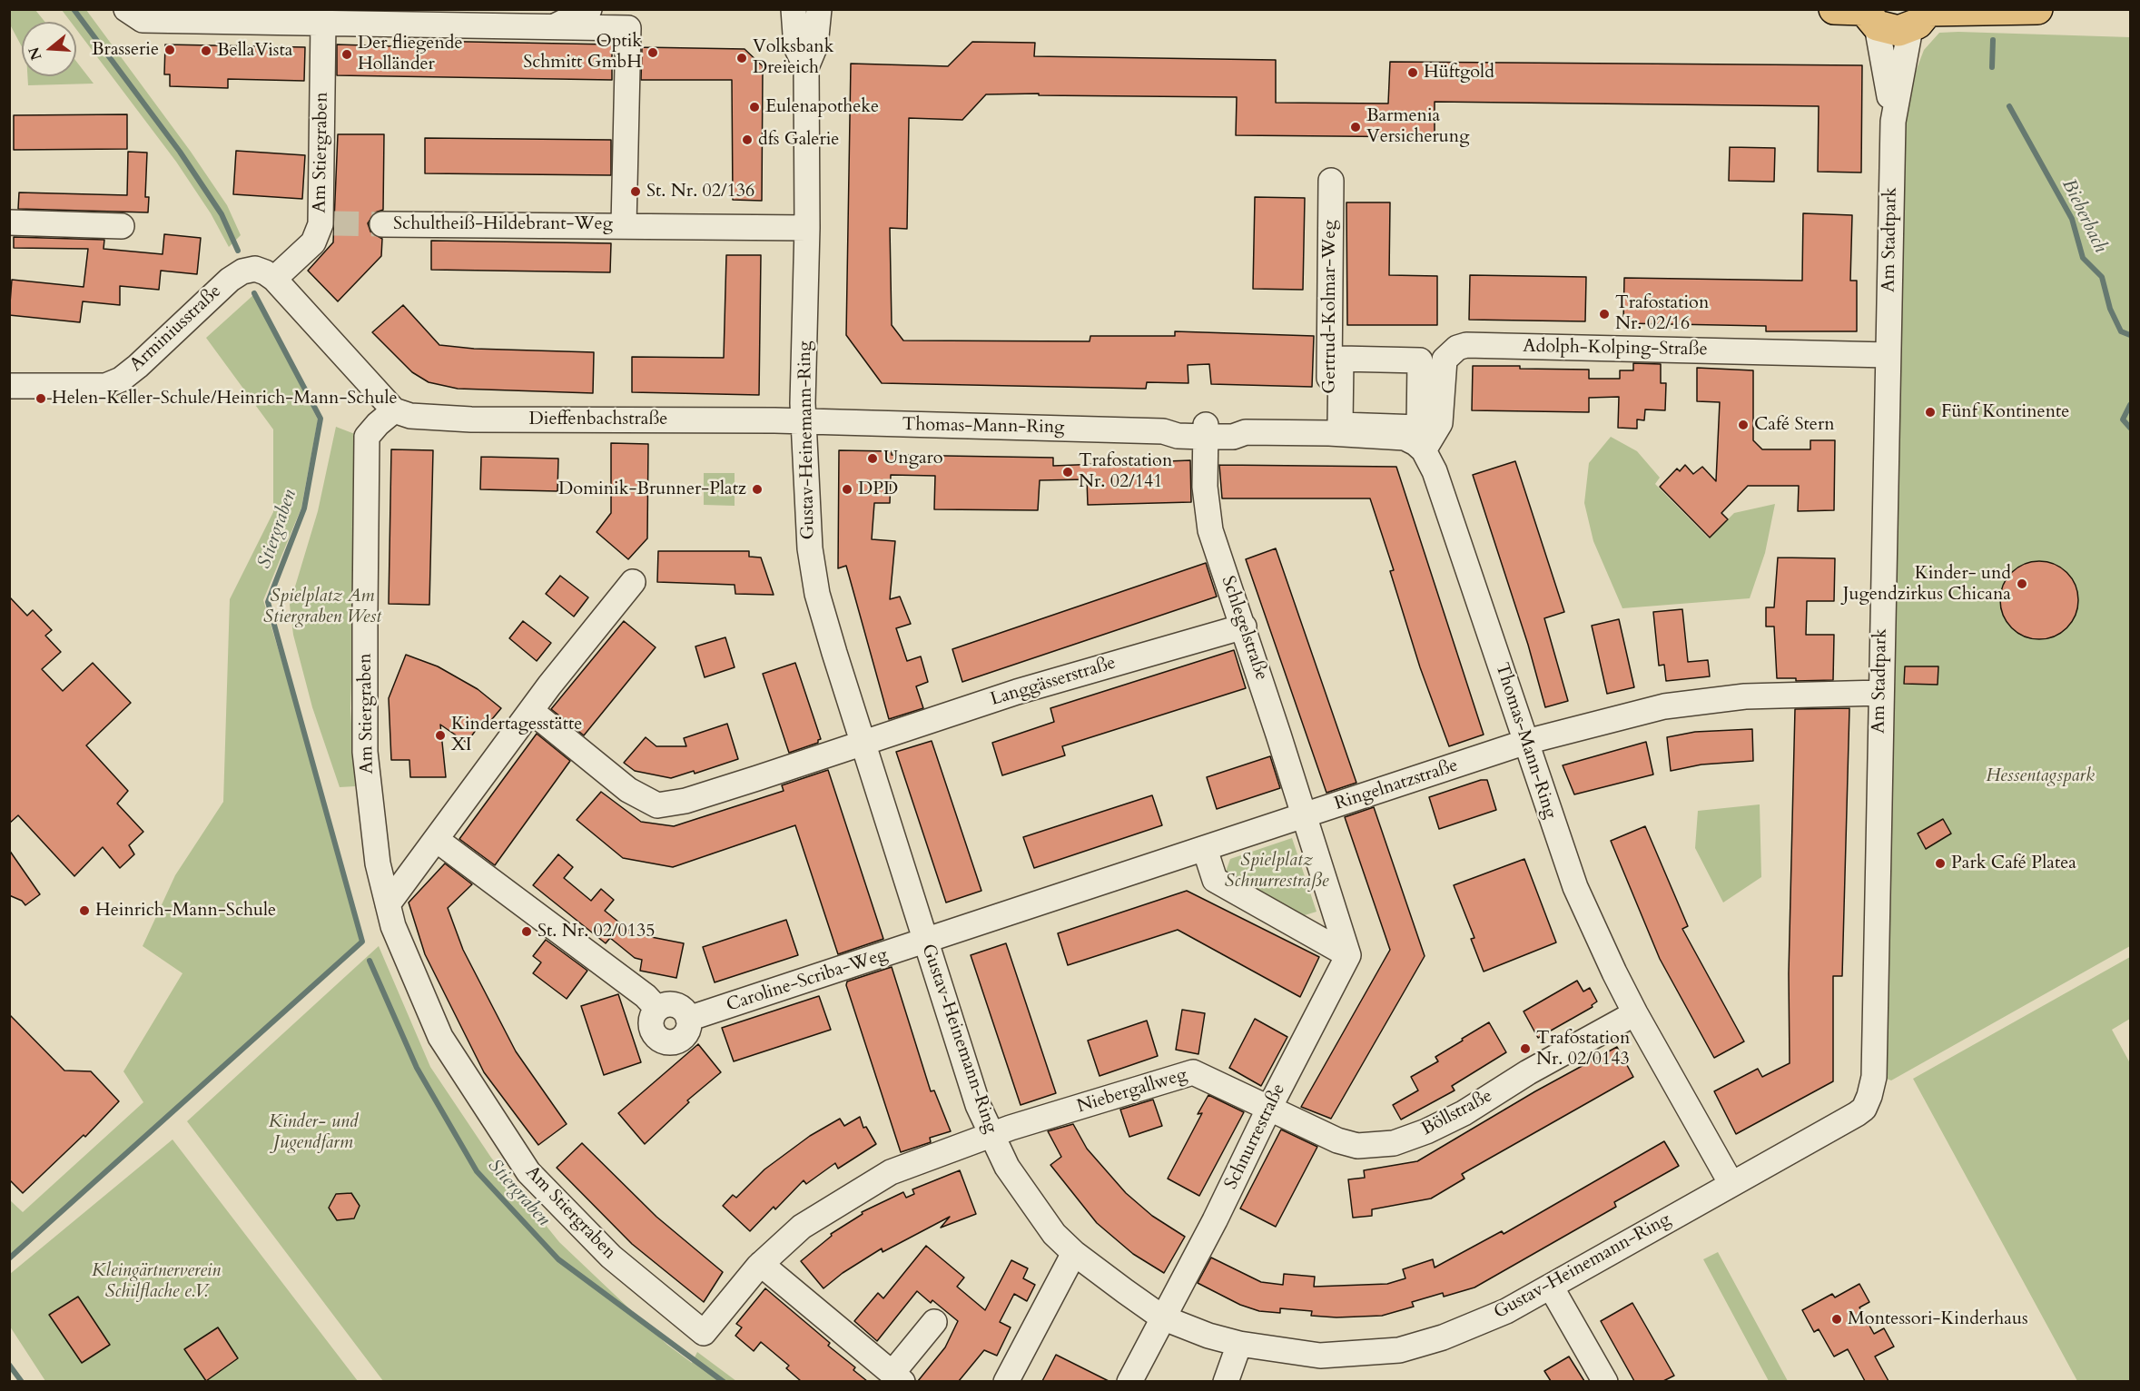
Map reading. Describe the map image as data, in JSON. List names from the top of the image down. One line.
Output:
{"streets":{"street":["Am Stiergraben","Schultheiß-Hildebrant-Weg","Am Stadtpark","Gertrud-Kolmar-Weg","Arminiusstraße","Adolph-Kolping-Straße","Dieffenbachstraße","Thomas-Mann-Ring","Gustav-Heinemann-Ring","Schlegelstraße","Langgässerstraße","Ringelnatzstraße","Caroline-Scriba-Weg","Niebergallweg","Böllstraße","Schnurrestraße"]},"crossings":[["Am Stiergraben","Arminiusstraße"],["Am Stiergraben","Dieffenbachstraße"],["Am Stiergraben","Niebergallweg"],["Schultheiß-Hildebrant-Weg","Gustav-Heinemann-Ring"],["Am Stadtpark","Adolph-Kolping-Straße"],["Am Stadtpark","Gustav-Heinemann-Ring"],["Am Stadtpark","Ringelnatzstraße"],["Gertrud-Kolmar-Weg","Thomas-Mann-Ring"],["Adolph-Kolping-Straße","Thomas-Mann-Ring"],["Dieffenbachstraße","Thomas-Mann-Ring"],["Dieffenbachstraße","Gustav-Heinemann-Ring"],["Thomas-Mann-Ring","Gustav-Heinemann-Ring"],["Thomas-Mann-Ring","Schlegelstraße"],["Thomas-Mann-Ring","Ringelnatzstraße"],["Thomas-Mann-Ring","Böllstraße"],["Gustav-Heinemann-Ring","Langgässerstraße"],["Gustav-Heinemann-Ring","Ringelnatzstraße"],["Gustav-Heinemann-Ring","Caroline-Scriba-Weg"],["Gustav-Heinemann-Ring","Niebergallweg"],["Gustav-Heinemann-Ring","Schnurrestraße"],["Schlegelstraße","Langgässerstraße"],["Schlegelstraße","Ringelnatzstraße"],["Ringelnatzstraße","Caroline-Scriba-Weg"],["Niebergallweg","Böllstraße"],["Niebergallweg","Schnurrestraße"],["Böllstraße","Schnurrestraße"]],"water":["Bieberbach","Stiergraben"],"parks":["Spielplatz Am Stiergraben West","Hessentagspark","Spielplatz Schnurrestraße","Kinder- und Jugendfarm","Kleingärtnerverein Schilflache e.V."],"places":["Brasserie","BellaVista","Optik Schmitt GmbH","Der fliegende Holländer","Volksbank Dreieich","Hüftgold","Eulenapotheke","Barmenia Versicherung","dfs Galerie","St. Nr. 02/136","Trafostation Nr. 02/16","Helen-Keller-Schule/Heinrich-Mann-Schule","Fünf Kontinente","Café Stern","Ungaro","Trafostation Nr. 02/141","Dominik-Brunner-Platz","DPD","Kinder- und Jugendzirkus Chicana","Kindertagesstätte XI","Park Café Platea","Heinrich-Mann-Schule","St. Nr. 02/0135","Trafostation Nr. 02/0143","Montessori-Kinderhaus"],"north":"left"}
